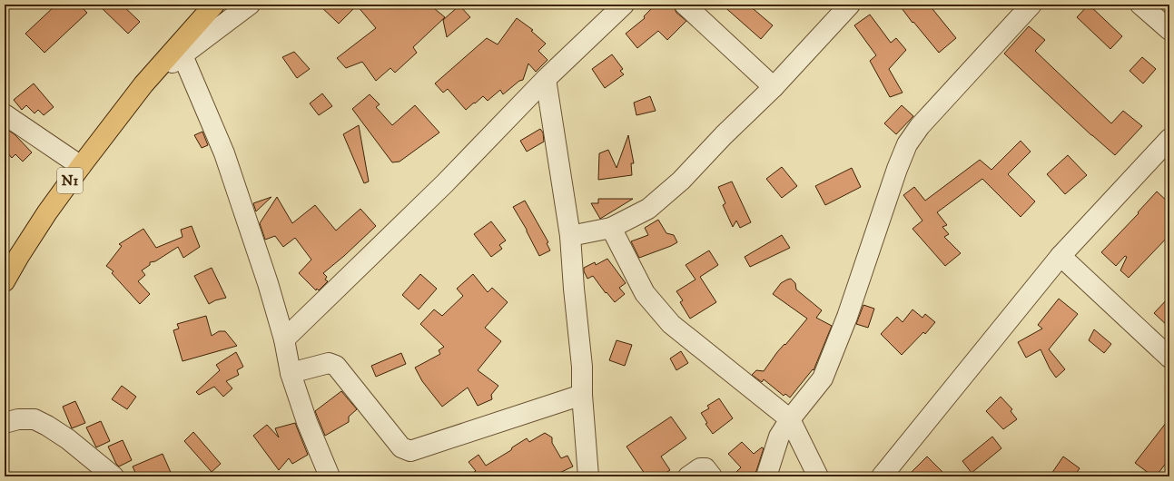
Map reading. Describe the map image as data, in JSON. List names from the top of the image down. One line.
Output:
{"streets":{"highway":["N1"]}}
